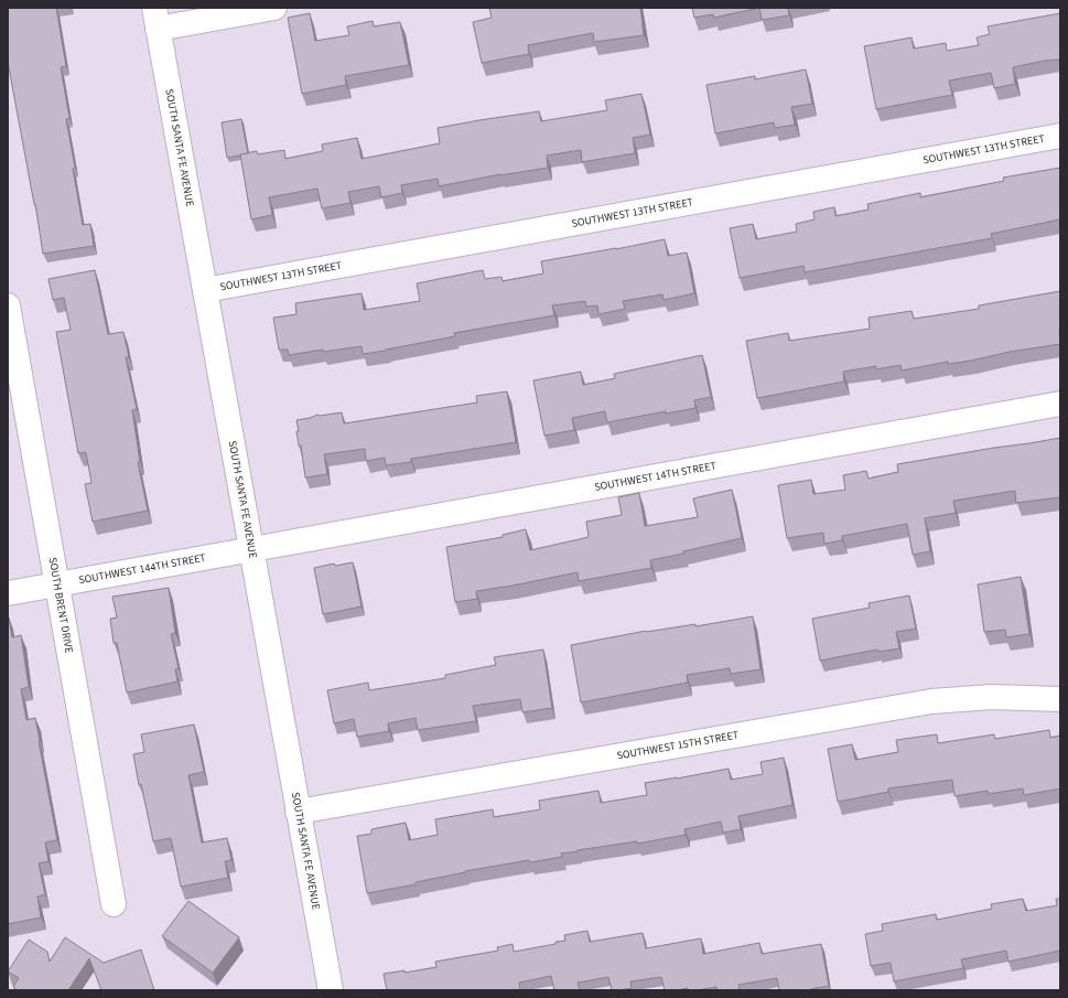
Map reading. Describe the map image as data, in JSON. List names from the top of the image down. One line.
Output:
{"streets":{"street":["SOUTH SANTA FE AVENUE","SOUTHWEST 13TH STREET","SOUTHWEST 14TH STREET","SOUTHWEST 144TH STREET","SOUTH BRENT DRIVE","SOUTHWEST 15TH STREET"]},"crossings":[["SOUTH SANTA FE AVENUE","SOUTHWEST 13TH STREET"],["SOUTH SANTA FE AVENUE","SOUTHWEST 14TH STREET"],["SOUTH SANTA FE AVENUE","SOUTHWEST 144TH STREET"],["SOUTH SANTA FE AVENUE","SOUTHWEST 15TH STREET"],["SOUTHWEST 14TH STREET","SOUTHWEST 144TH STREET"],["SOUTHWEST 144TH STREET","SOUTH BRENT DRIVE"]]}
